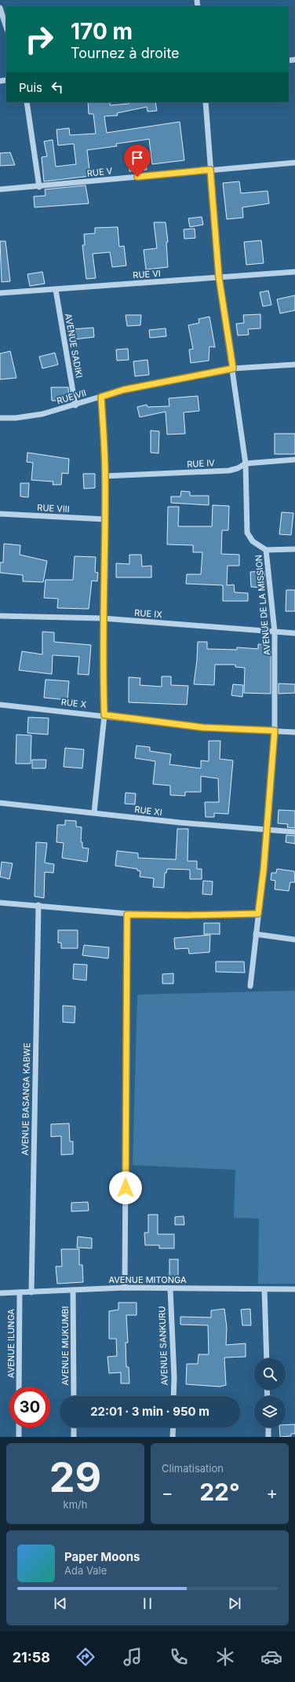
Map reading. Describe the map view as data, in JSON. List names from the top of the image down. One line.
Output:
{"streets":{"street":["RUE V","RUE VI","AVENUE SADIKI","RUE VII","RUE IV","RUE VIII","AVENUE DE LA MISSION","RUE IX","RUE X","RUE XI","AVENUE BASANGA KABWE","AVENUE MITONGA","AVENUE ILUNGA","AVENUE MUKUMBI","AVENUE SANKURU"]},"crossings":[["RUE V","AVENUE DE LA MISSION"],["RUE VI","AVENUE SADIKI"],["RUE VI","AVENUE DE LA MISSION"],["AVENUE SADIKI","RUE VII"],["RUE VII","AVENUE DE LA MISSION"],["RUE IV","AVENUE DE LA MISSION"],["AVENUE DE LA MISSION","RUE IX"],["AVENUE DE LA MISSION","RUE X"],["AVENUE DE LA MISSION","RUE XI"],["AVENUE BASANGA KABWE","AVENUE MITONGA"],["AVENUE MITONGA","AVENUE ILUNGA"],["AVENUE MITONGA","AVENUE MUKUMBI"],["AVENUE MITONGA","AVENUE SANKURU"]],"page":{"turn":["170 m","Tournez à droite"],"then":"Puis","limit":"30","trip":"22:01 · 3 min · 950 m","tile":[["29","km/h"],"Climatisation"],"heat":["−","22°","+"],"song":["Paper Moons","Ada Vale"],"tabs":"21:58"}}
